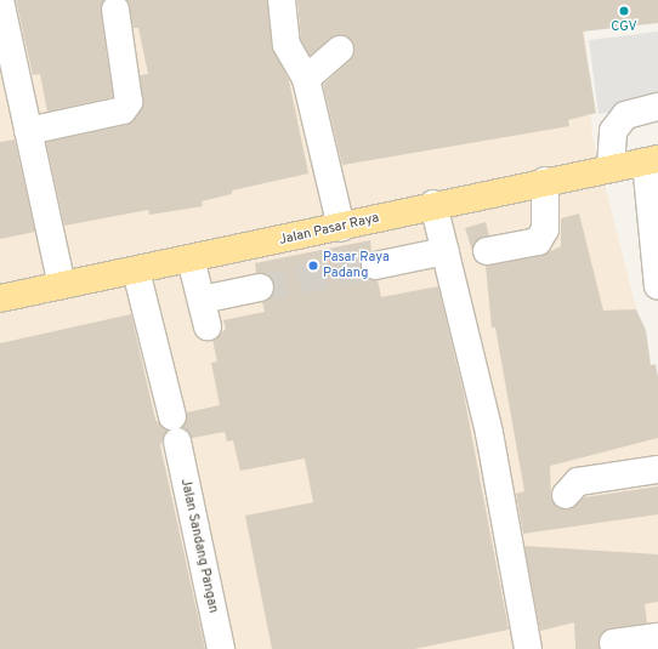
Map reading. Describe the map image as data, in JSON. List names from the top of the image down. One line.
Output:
{"streets":{"main road":["Jalan Pasar Raya"],"street":["Jalan Sandang Pangan"]},"places":["CGV","Pasar Raya Padang"]}
